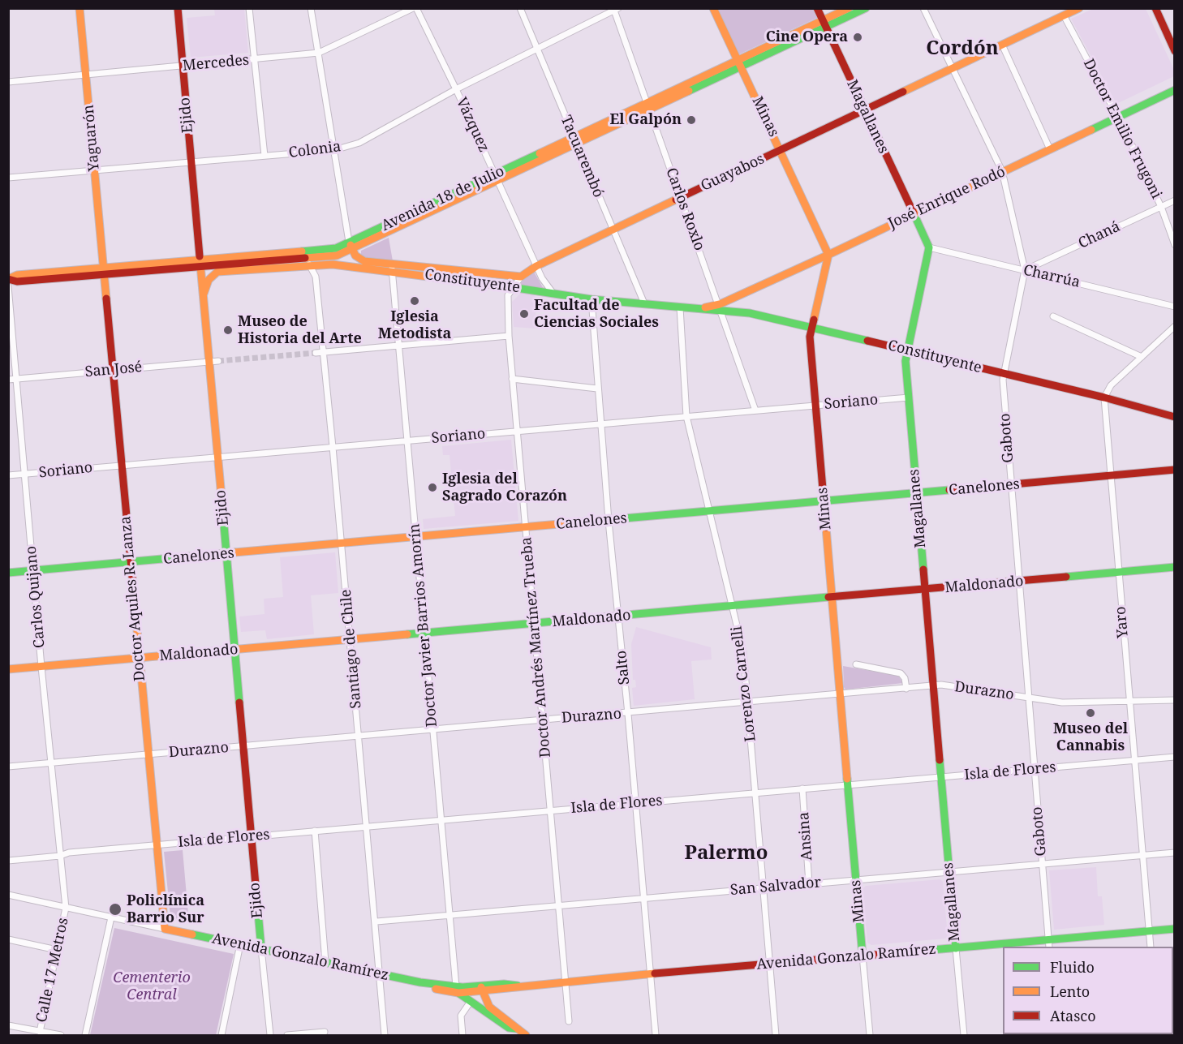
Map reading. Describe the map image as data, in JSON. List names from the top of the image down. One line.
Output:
{"streets":{"street":["Mercedes","Ejido","Minas","Magallanes","Vázquez","Doctor Emilio Frugoni","Yaguarón","Colonia","Tacuarembó","Guayabos","José Enrique Rodó","Avenida 18 de Julio","Carlos Roxlo","Chaná","Charrúa","Constituyente","San José","Soriano","Gaboto","Canelones","Maldonado","Carlos Quijano","Doctor Aquiles R. Lanza","Yaro","Doctor Javier Barrios Amorín","Doctor Andrés Martínez Trueba","Santiago de Chile","Salto","Lorenzo Carnelli","Durazno","Isla de Flores","Ansina","San Salvador","Avenida Gonzalo Ramírez","Calle 17 Metros"]},"crossings":[["Mercedes","Ejido"],["Mercedes","Vázquez"],["Mercedes","Yaguarón"],["Ejido","Colonia"],["Ejido","Avenida 18 de Julio"],["Ejido","San José"],["Ejido","Soriano"],["Ejido","Canelones"],["Ejido","Maldonado"],["Ejido","Durazno"],["Ejido","Isla de Flores"],["Ejido","Avenida Gonzalo Ramírez"],["Minas","Guayabos"],["Minas","José Enrique Rodó"],["Minas","Avenida 18 de Julio"],["Minas","Constituyente"],["Minas","Soriano"],["Minas","Canelones"],["Minas","Maldonado"],["Minas","Durazno"],["Minas","Isla de Flores"],["Minas","San Salvador"],["Minas","Avenida Gonzalo Ramírez"],["Magallanes","Guayabos"],["Magallanes","José Enrique Rodó"],["Magallanes","Avenida 18 de Julio"],["Magallanes","Charrúa"],["Magallanes","Constituyente"],["Magallanes","Soriano"],["Magallanes","Canelones"],["Magallanes","Maldonado"],["Magallanes","Durazno"],["Magallanes","Isla de Flores"],["Magallanes","San Salvador"],["Magallanes","Avenida Gonzalo Ramírez"],["Vázquez","Colonia"],["Vázquez","Guayabos"],["Vázquez","Avenida 18 de Julio"],["Vázquez","Constituyente"],["Doctor Emilio Frugoni","Guayabos"],["Doctor Emilio Frugoni","José Enrique Rodó"],["Doctor Emilio Frugoni","Chaná"],["Yaguarón","Colonia"],["Yaguarón","Avenida 18 de Julio"],["Yaguarón","Doctor Aquiles R. Lanza"],["Colonia","Tacuarembó"],["Colonia","Carlos Roxlo"],["Tacuarembó","Guayabos"],["Tacuarembó","Avenida 18 de Julio"],["Tacuarembó","Constituyente"],["Guayabos","Carlos Roxlo"],["Guayabos","Constituyente"],["Guayabos","Gaboto"],["Guayabos","Doctor Andrés Martínez Trueba"],["José Enrique Rodó","Carlos Roxlo"],["José Enrique Rodó","Constituyente"],["José Enrique Rodó","Gaboto"],["Avenida 18 de Julio","Carlos Roxlo"],["Avenida 18 de Julio","Constituyente"],["Avenida 18 de Julio","Doctor Aquiles R. Lanza"],["Avenida 18 de Julio","Santiago de Chile"],["Carlos Roxlo","Constituyente"],["Carlos Roxlo","Soriano"],["Chaná","Charrúa"],["Chaná","Gaboto"],["Charrúa","Gaboto"],["Constituyente","Gaboto"],["Constituyente","Yaro"],["Constituyente","Doctor Javier Barrios Amorín"],["Constituyente","Doctor Andrés Martínez Trueba"],["Constituyente","Santiago de Chile"],["Constituyente","Salto"],["Constituyente","Lorenzo Carnelli"],["San José","Carlos Quijano"],["San José","Doctor Aquiles R. Lanza"],["Soriano","Carlos Quijano"],["Soriano","Doctor Aquiles R. Lanza"],["Soriano","Doctor Javier Barrios Amorín"],["Soriano","Doctor Andrés Martínez Trueba"],["Soriano","Santiago de Chile"],["Soriano","Salto"],["Soriano","Lorenzo Carnelli"],["Gaboto","Canelones"],["Gaboto","Maldonado"],["Gaboto","Durazno"],["Gaboto","Isla de Flores"],["Gaboto","San Salvador"],["Gaboto","Avenida Gonzalo Ramírez"],["Canelones","Carlos Quijano"],["Canelones","Doctor Aquiles R. Lanza"],["Canelones","Yaro"],["Canelones","Doctor Javier Barrios Amorín"],["Canelones","Doctor Andrés Martínez Trueba"],["Canelones","Santiago de Chile"],["Canelones","Salto"],["Canelones","Lorenzo Carnelli"],["Maldonado","Carlos Quijano"],["Maldonado","Doctor Aquiles R. Lanza"],["Maldonado","Yaro"],["Maldonado","Doctor Javier Barrios Amorín"],["Maldonado","Doctor Andrés Martínez Trueba"],["Maldonado","Santiago de Chile"],["Maldonado","Salto"],["Maldonado","Lorenzo Carnelli"],["Carlos Quijano","Durazno"],["Carlos Quijano","Isla de Flores"],["Carlos Quijano","Avenida Gonzalo Ramírez"],["Carlos Quijano","Calle 17 Metros"],["Doctor Aquiles R. Lanza","Durazno"],["Doctor Aquiles R. Lanza","Isla de Flores"],["Doctor Aquiles R. Lanza","Avenida Gonzalo Ramírez"],["Yaro","Durazno"],["Yaro","Isla de Flores"],["Yaro","San Salvador"],["Yaro","Avenida Gonzalo Ramírez"],["Doctor Javier Barrios Amorín","Durazno"],["Doctor Javier Barrios Amorín","Isla de Flores"],["Doctor Javier Barrios Amorín","San Salvador"],["Doctor Javier Barrios Amorín","Avenida Gonzalo Ramírez"],["Doctor Andrés Martínez Trueba","Durazno"],["Doctor Andrés Martínez Trueba","Isla de Flores"],["Doctor Andrés Martínez Trueba","San Salvador"],["Doctor Andrés Martínez Trueba","Avenida Gonzalo Ramírez"],["Santiago de Chile","Durazno"],["Santiago de Chile","Isla de Flores"],["Santiago de Chile","San Salvador"],["Santiago de Chile","Avenida Gonzalo Ramírez"],["Salto","Durazno"],["Salto","Isla de Flores"],["Salto","San Salvador"],["Salto","Avenida Gonzalo Ramírez"],["Lorenzo Carnelli","Durazno"],["Lorenzo Carnelli","Isla de Flores"],["Lorenzo Carnelli","San Salvador"],["Lorenzo Carnelli","Avenida Gonzalo Ramírez"],["Isla de Flores","Ansina"],["Ansina","San Salvador"],["Avenida Gonzalo Ramírez","Calle 17 Metros"]],"districts":["Cordón","Palermo"],"parks":["Cementerio Central"],"places":["Cine Opera","El Galpón","Iglesia Metodista","Facultad de Ciencias Sociales","Museo de Historia del Arte","Iglesia del Sagrado Corazón","Museo del Cannabis","Policlínica Barrio Sur"],"legend":["Fluido","Lento","Atasco"]}
